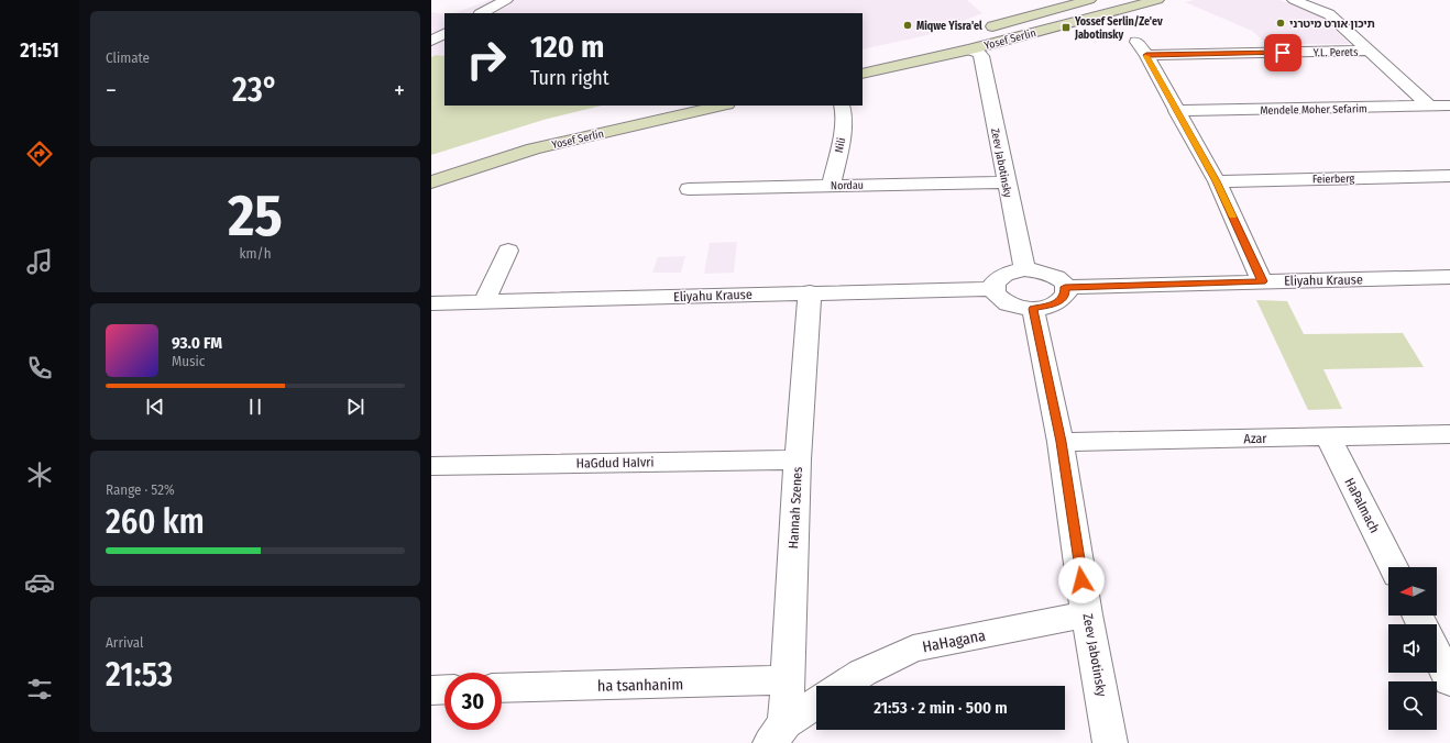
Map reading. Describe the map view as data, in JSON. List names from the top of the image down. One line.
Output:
{"streets":{"main road":["Yosef Serlin"],"street":["Y.L. Perets","Mendele Moher Sefarim","Nili","Zeev Jabotinsky","Feierberg","Nordau","Eliyahu Krause","Azar","HaGdud HaIvri","HaPalmach","Hannah Szenes","HaHagana","ha tsanhanim"]},"crossings":[["Yosef Serlin","Zeev Jabotinsky"],["Y.L. Perets","Mendele Moher Sefarim"],["Nili","Nordau"],["Zeev Jabotinsky","Nordau"],["Zeev Jabotinsky","Eliyahu Krause"],["Zeev Jabotinsky","Azar"],["Zeev Jabotinsky","HaHagana"],["Eliyahu Krause","Hannah Szenes"],["Azar","HaPalmach"],["HaGdud HaIvri","Hannah Szenes"],["Hannah Szenes","ha tsanhanim"]],"places":{"other":["תיכון אורט מיטרני","Miqwe Yisra'el"],"transit":["Yossef Serlin/Ze'ev Jabotinsky"]},"north":"left","page":{"tabs":"21:51","tile":["Climate",["25","km/h"],["Range · 52%","260 km"],["Arrival","21:53"]],"turn":["120 m","Turn right"],"heat":["−","23°","+"],"song":["93.0 FM","Music"],"limit":"30","trip":"21:53 · 2 min · 500 m"}}
